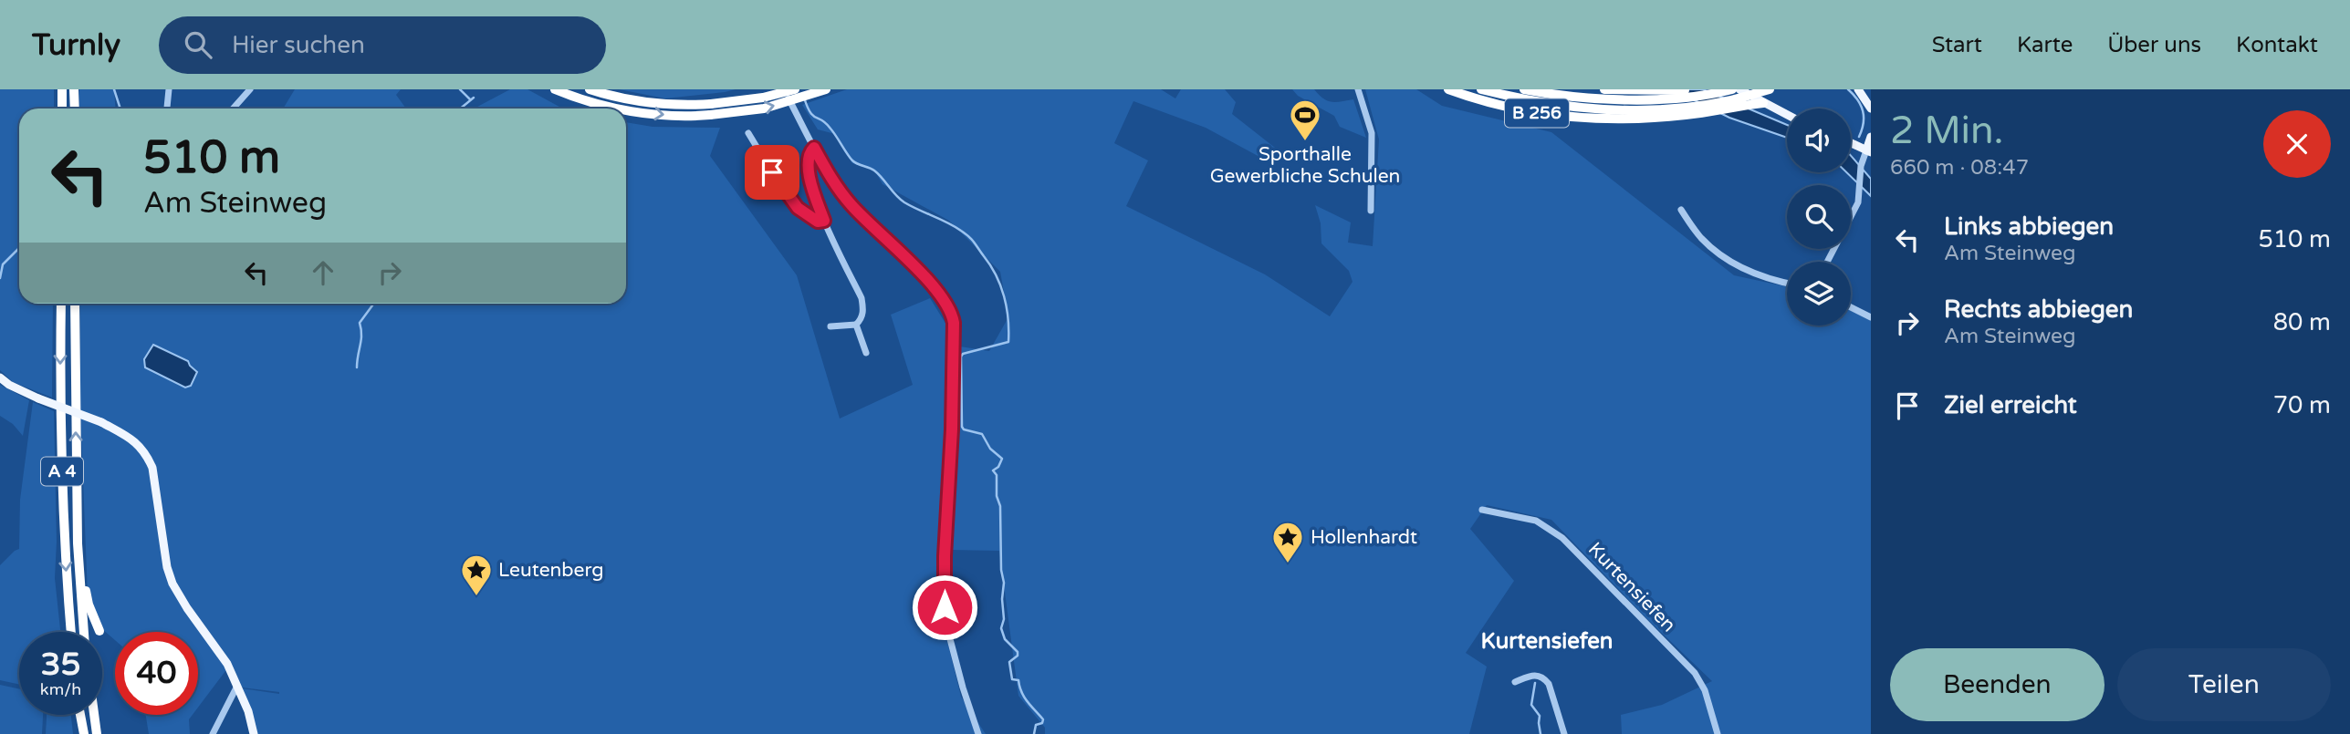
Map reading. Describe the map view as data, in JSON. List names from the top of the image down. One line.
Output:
{"streets":{"highway":["B 256","A 4"],"street":["Kurtensiefen"]},"districts":["Kurtensiefen"],"places":{"sports":["Sporthalle Gewerbliche Schulen"],"place":["Hollenhardt","Leutenberg"]},"page":{"header":"Turnly","search":"Hier suchen","nav":["Start","Karte","Über uns","Kontakt"],"heading":["2 Min.","660 m · 08:47"],"turn":["510 m","Am Steinweg"],"list":[{"name":"Links abbiegen","note":"Am Steinweg","value":"510 m"},{"name":"Rechts abbiegen","note":"Am Steinweg","value":"80 m"},{"name":"Ziel erreicht","value":"70 m"}],"speed":"35 km/h","limit":"40","buttons":["Beenden","Teilen"]}}
